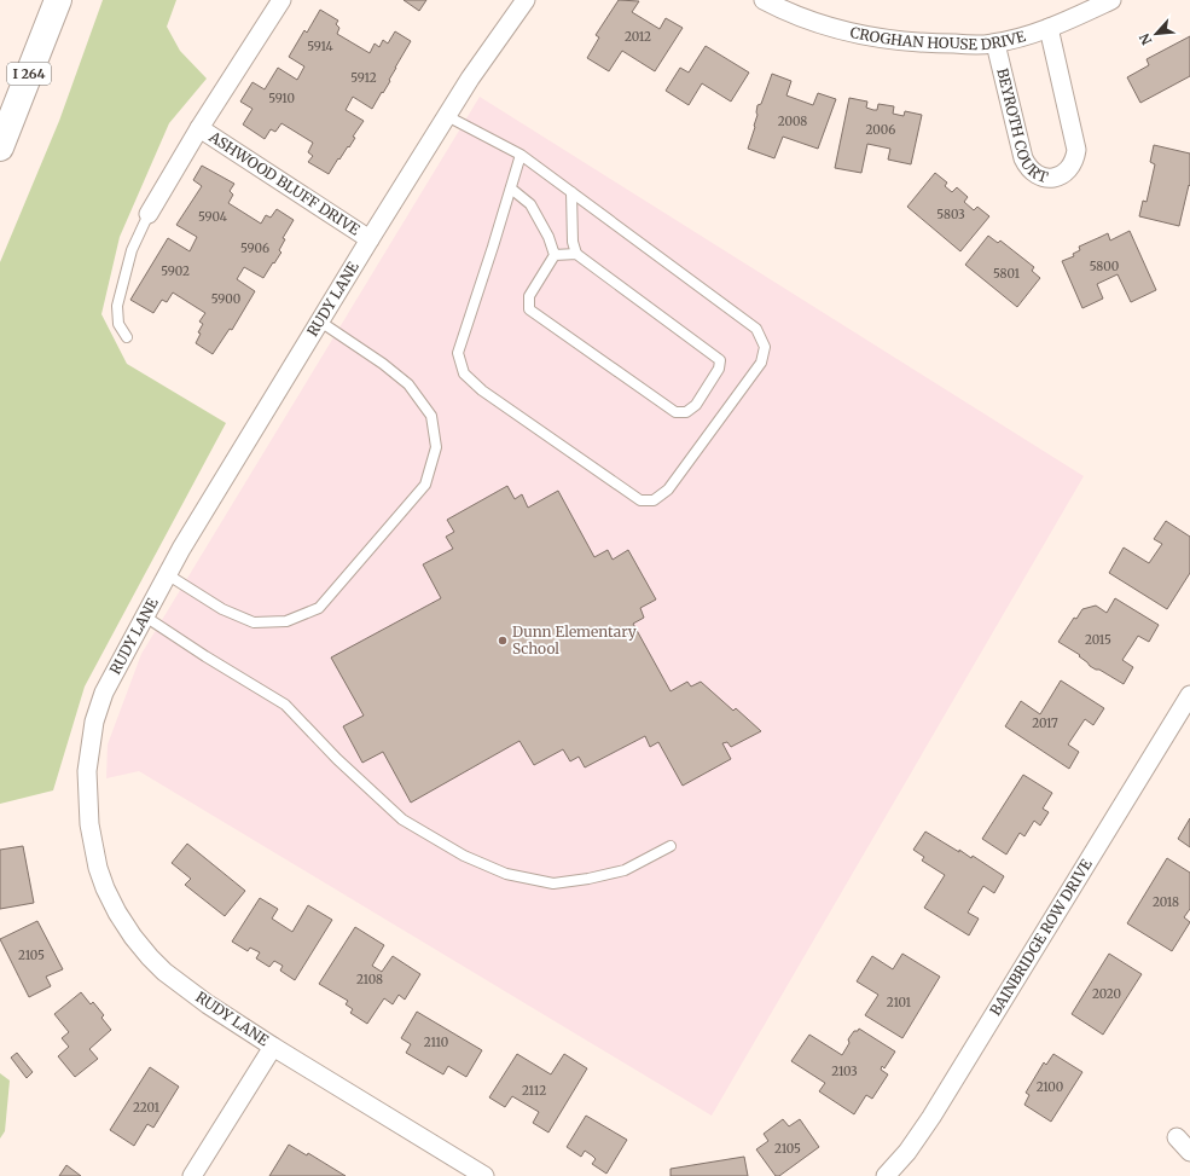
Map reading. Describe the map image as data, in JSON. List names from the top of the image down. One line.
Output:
{"streets":{"highway":["I 264"],"street":["CROGHAN HOUSE DRIVE","BEYROTH COURT","ASHWOOD BLUFF DRIVE","RUDY LANE","BAINBRIDGE ROW DRIVE"]},"crossings":[["CROGHAN HOUSE DRIVE","BEYROTH COURT"],["ASHWOOD BLUFF DRIVE","RUDY LANE"]],"places":["Dunn Elementary School"],"house_numbers":["2012","5914","5912","5910","2008","2006","5803","5904","5906","5800","5902","5801","5900","2015","2017","2018","2105","2108","2020","2101","2110","2103","2100","2112","2201","2105"],"north":"bottom left"}
